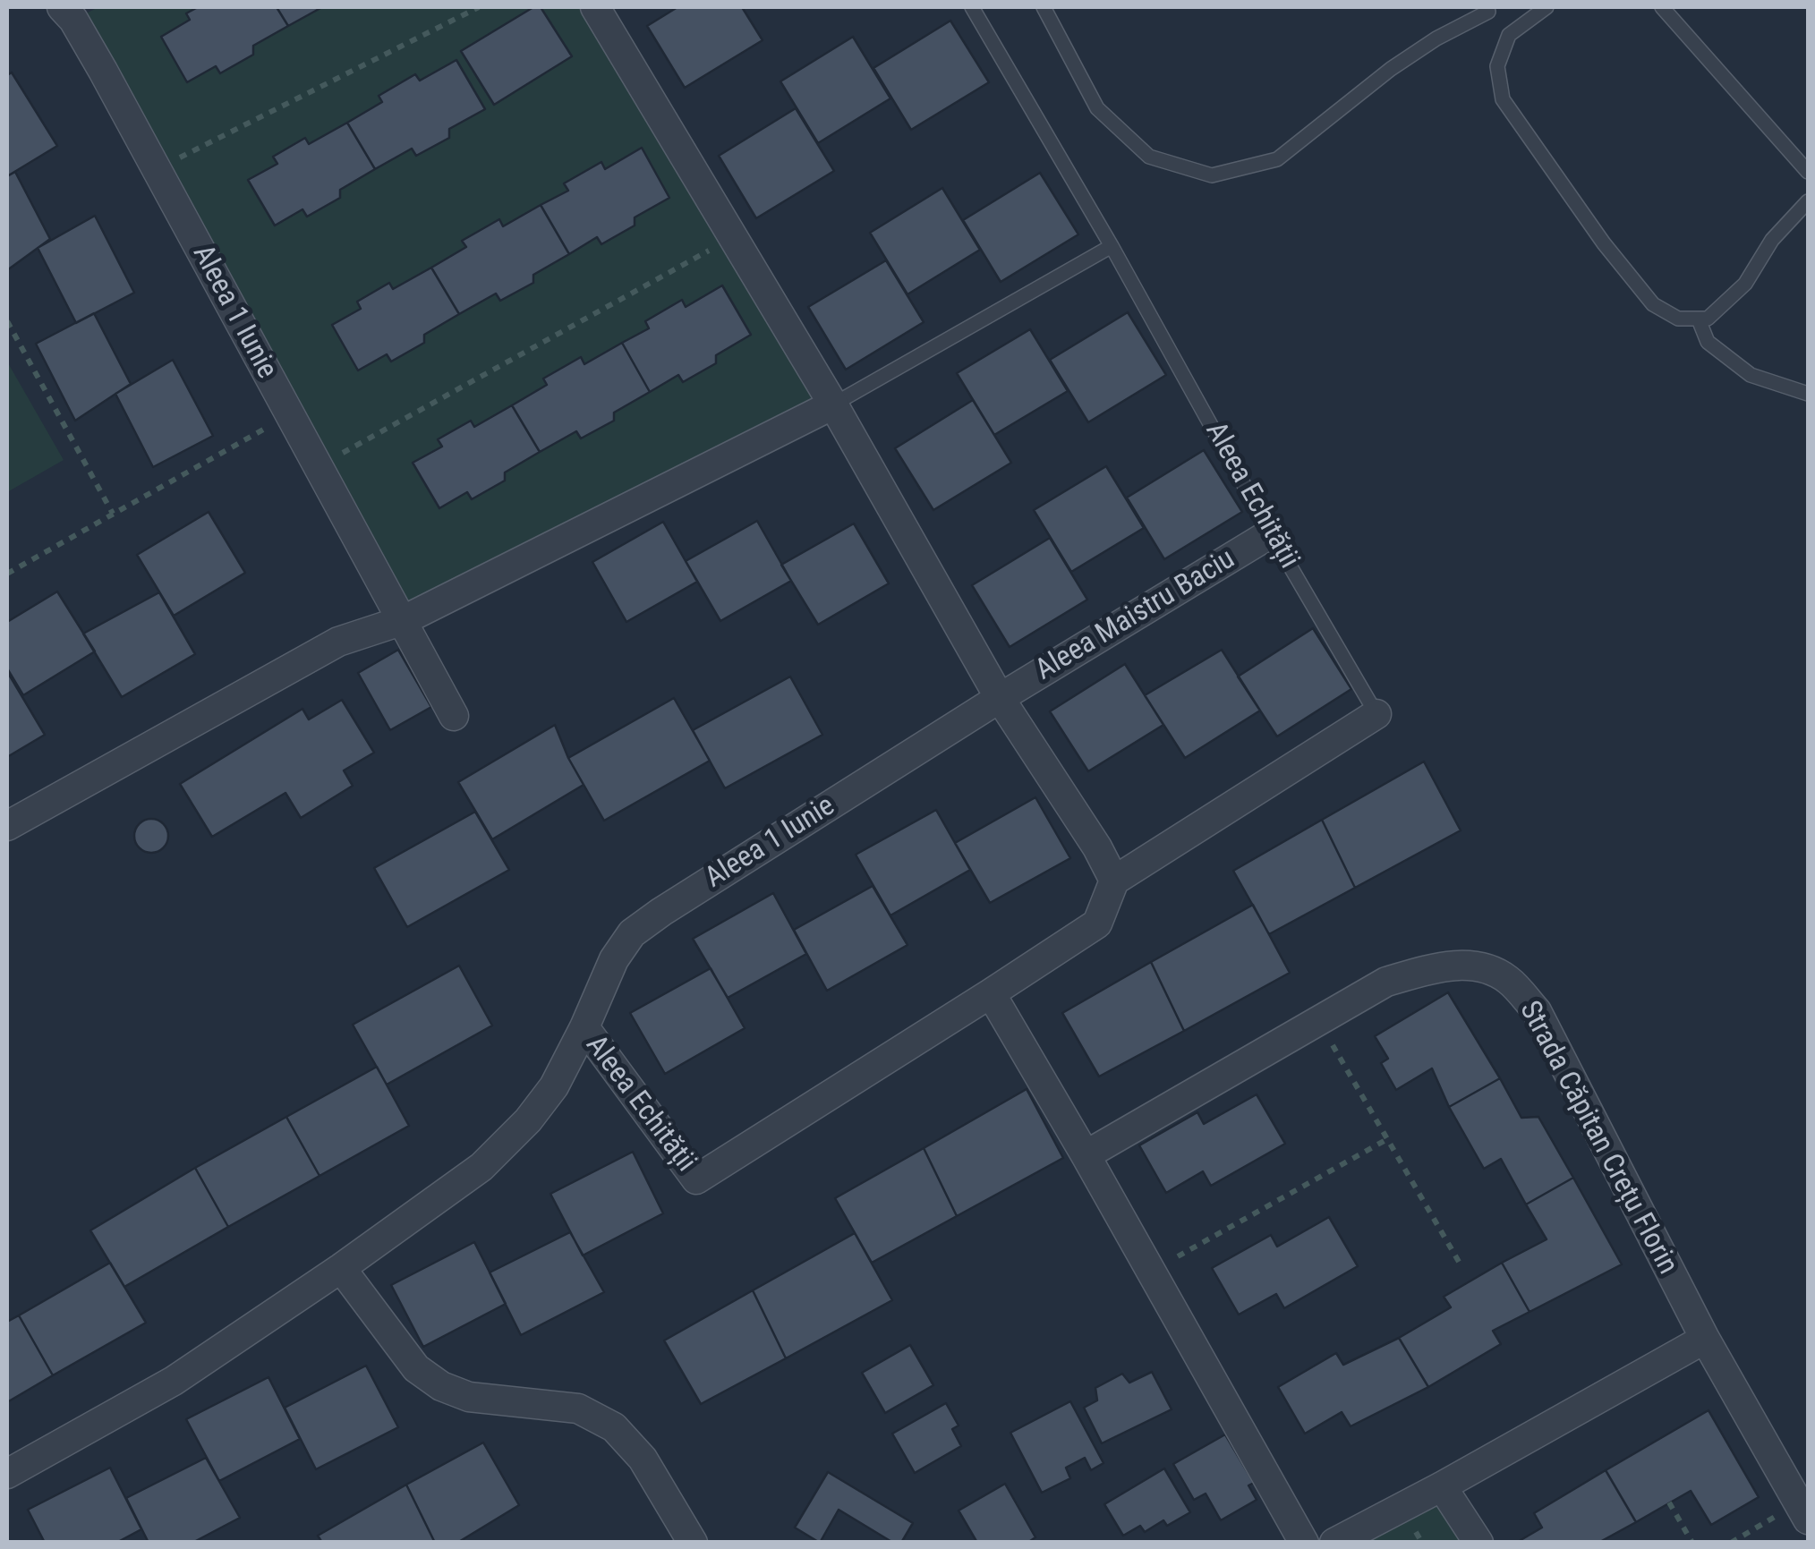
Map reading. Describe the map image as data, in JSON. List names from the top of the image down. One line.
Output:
{"streets":{"street":["Aleea 1 Iunie","Aleea Echității","Aleea Maistru Baciu","Strada Căpitan Crețu Florin"]},"crossings":[["Aleea 1 Iunie","Aleea Echității"],["Aleea 1 Iunie","Aleea Maistru Baciu"],["Aleea Echității","Aleea Maistru Baciu"]]}
